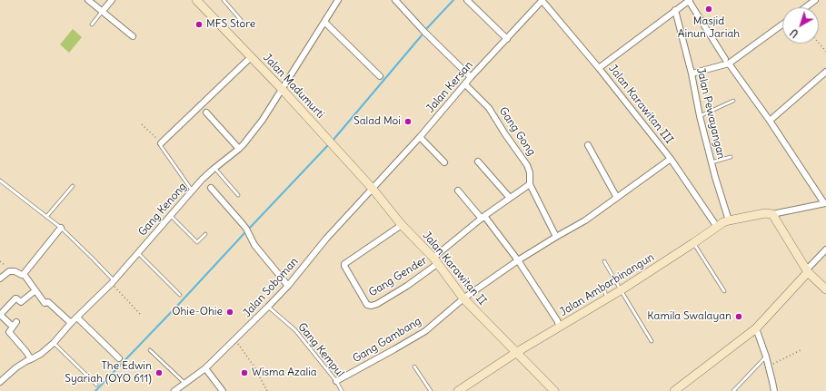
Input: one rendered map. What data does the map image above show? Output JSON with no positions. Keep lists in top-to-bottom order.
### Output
{
  "streets": {
    "street": [
      "Jalan Madumurti",
      "Jalan Kersan",
      "Jalan Karawitan III",
      "Jalan Pewayangan",
      "Gang Gong",
      "Gang Kenong",
      "Jalan Karawitan II",
      "Gang Gender",
      "Jalan Ambarbinangun",
      "Jalan Soboman",
      "Gang Gambang"
    ],
    "lane": ["Gang Kempul"]
  },
  "crossings": [
    ["Jalan Madumurti", "Jalan Kersan"],
    ["Jalan Madumurti", "Gang Kenong"],
    ["Jalan Madumurti", "Jalan Karawitan II"],
    ["Jalan Madumurti", "Jalan Soboman"],
    ["Jalan Kersan", "Jalan Karawitan III"],
    ["Jalan Kersan", "Gang Gong"],
    ["Jalan Kersan", "Jalan Karawitan II"],
    ["Jalan Kersan", "Jalan Soboman"],
    ["Jalan Karawitan III", "Jalan Ambarbinangun"],
    ["Jalan Karawitan III", "Gang Gambang"],
    ["Jalan Pewayangan", "Jalan Ambarbinangun"],
    ["Gang Gong", "Gang Gender"],
    ["Gang Gong", "Gang Gambang"],
    ["Jalan Karawitan II", "Gang Gender"],
    ["Jalan Karawitan II", "Jalan Ambarbinangun"],
    ["Jalan Karawitan II", "Jalan Soboman"],
    ["Jalan Karawitan II", "Gang Gambang"],
    ["Jalan Soboman", "Gang Kempul"],
    ["Gang Gambang", "Gang Kempul"]
  ],
  "places": [
    "Masjid Ainun Jariah",
    "MFS Store",
    "Salad Moi",
    "Ohie-Ohie",
    "Kamila Swalayan",
    "The Edwin Syariah (OYO 611)",
    "Wisma Azalia"
  ],
  "north": "bottom left"
}
